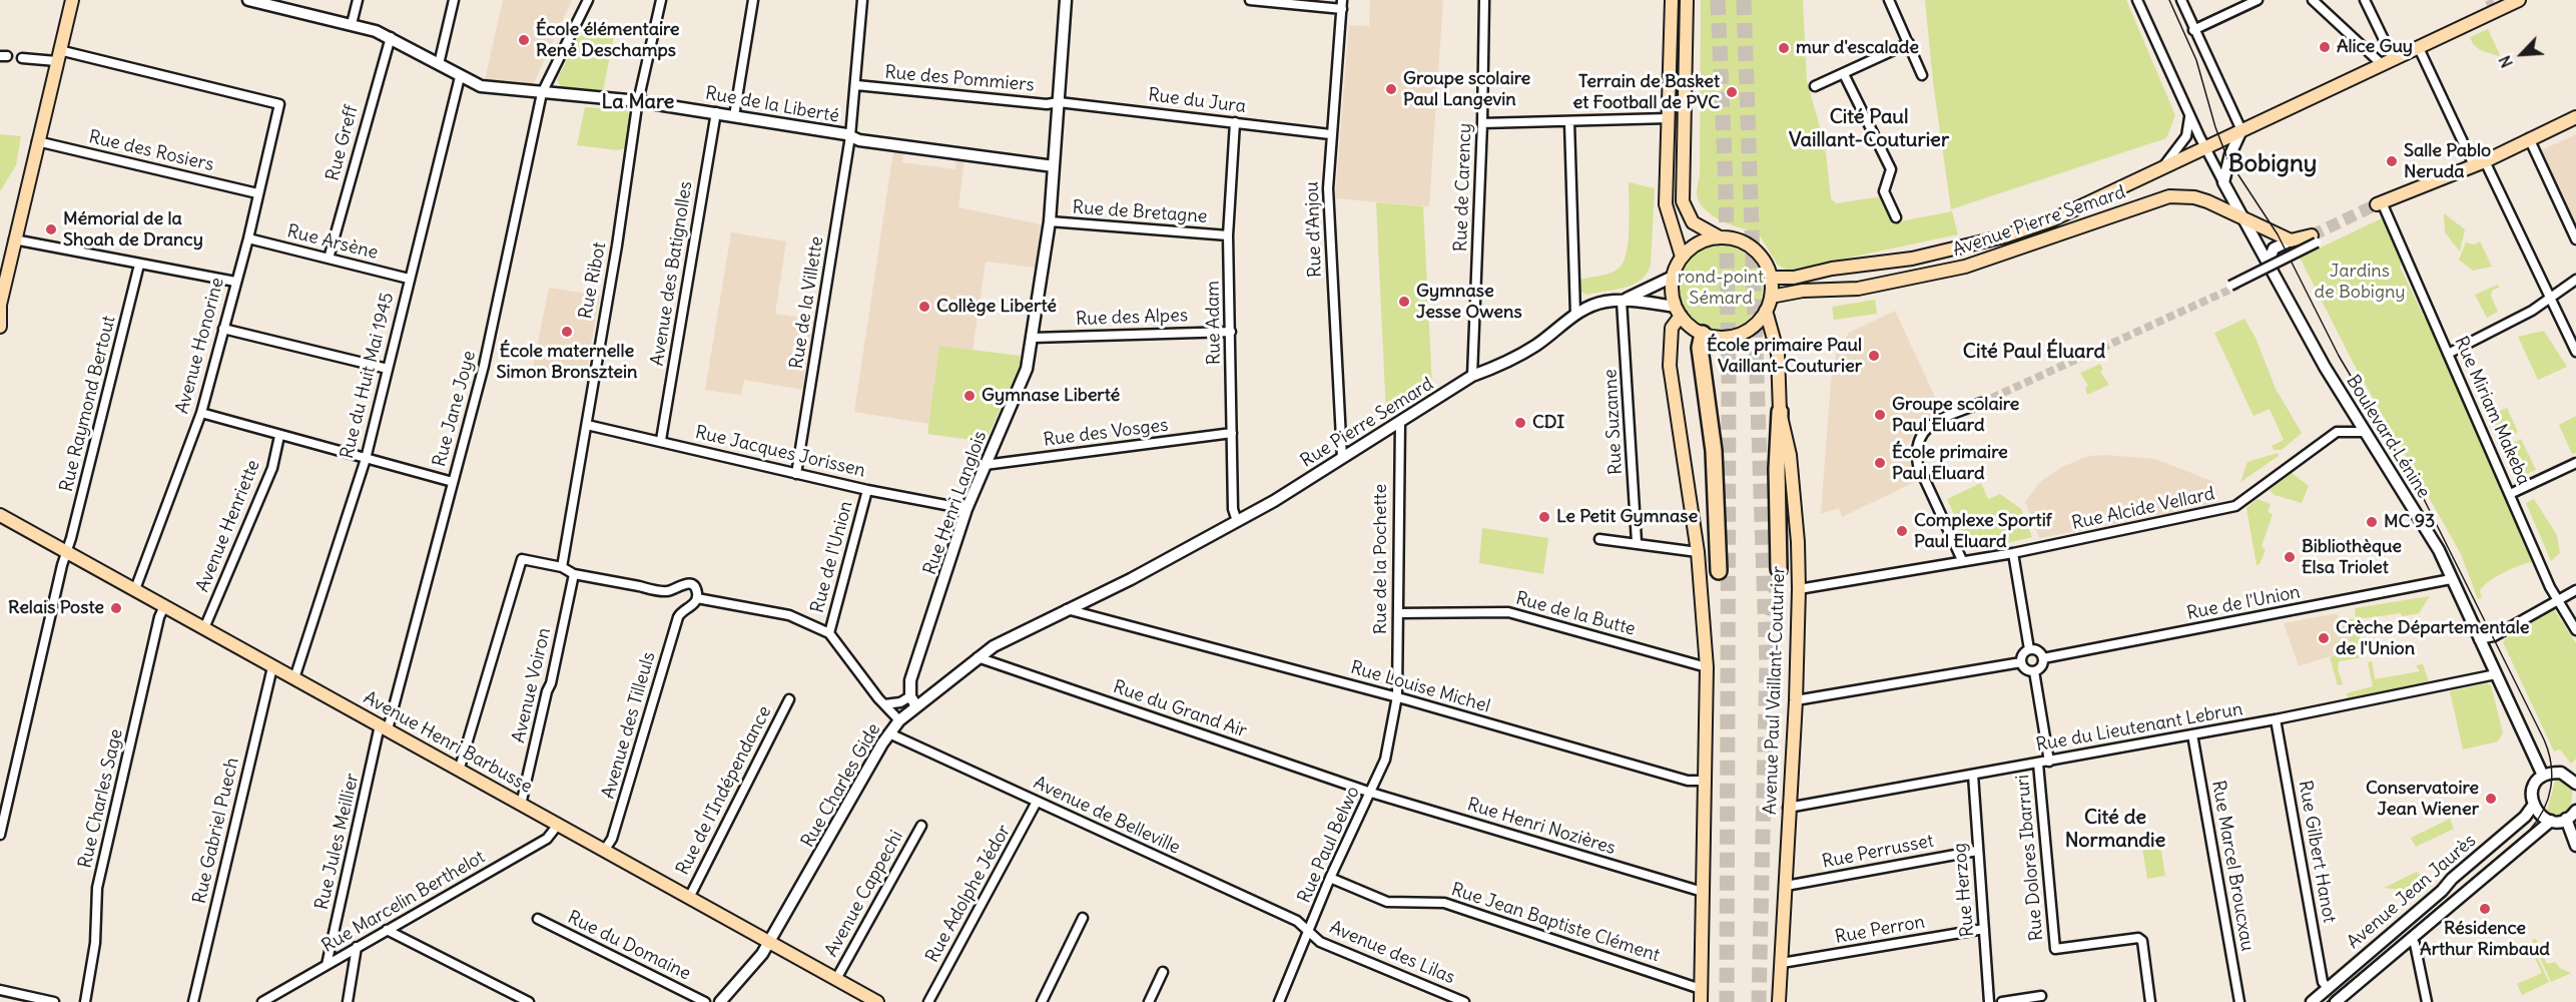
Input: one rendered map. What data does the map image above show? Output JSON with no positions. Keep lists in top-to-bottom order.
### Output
{
  "streets": {
    "main road": ["Avenue Pierre Semard", "Avenue Paul Vaillant-Couturier", "Avenue Henri Barbusse"],
    "street": [
      "Rue des Pommiers",
      "Rue du Jura",
      "Rue de la Liberté",
      "Rue Greff",
      "Rue des Rosiers",
      "Rue de Carency",
      "Rue de Bretagne",
      "Rue d'Anjou",
      "Rue Arsène",
      "Avenue des Batignolles",
      "Rue Ribot",
      "Rue de la Villette",
      "Rue des Alpes",
      "Rue Adam",
      "Avenue Honorine",
      "Rue du Huit Mai 1945",
      "Rue Raymond Bertout",
      "Rue Jane Joye",
      "Rue Miriam Makeba",
      "Rue Suzanne",
      "Rue Pierre Semard",
      "Rue des Vosges",
      "Boulevard Lénine",
      "Rue Jacques Jorissen",
      "Rue Henri Langlois",
      "Rue Alcide Vellard",
      "Avenue Henriette",
      "Rue de l'Union",
      "Rue de la Pochette",
      "Rue de la Butte",
      "Avenue Voiron",
      "Rue Louise Michel",
      "Rue du Grand Air",
      "Avenue des Tilleuls",
      "Rue du Lieutenant Lebrun",
      "Rue Charles Gide",
      "Rue de l'Indépendance",
      "Rue Charles Sage",
      "Avenue de Belleville",
      "Rue Henri Nozières",
      "Rue Gabriel Puech",
      "Rue Jules Meillier",
      "Rue Paul Belwo",
      "Rue Perrusset",
      "Rue Gilbert Hanot",
      "Rue Dolores Ibarruri",
      "Rue Marcel Broucxau",
      "Rue Herzog",
      "Avenue Jean Jaurès",
      "Avenue Cappechi",
      "Rue Adolphe Jédor",
      "Rue Marcelin Berthelot",
      "Rue Jean Baptiste Clément",
      "Rue Perron",
      "Rue du Domaine",
      "Avenue des Lilas"
    ]
  },
  "crossings": [
    ["Rue des Pommiers", "Rue du Jura"],
    ["Rue des Pommiers", "Rue de la Villette"],
    ["Rue des Pommiers", "Rue Henri Langlois"],
    ["Rue du Jura", "Rue d'Anjou"],
    ["Rue du Jura", "Rue Adam"],
    ["Rue du Jura", "Rue Henri Langlois"],
    ["Rue de la Liberté", "Rue Greff"],
    ["Rue de la Liberté", "Avenue des Batignolles"],
    ["Rue de la Liberté", "Rue Ribot"],
    ["Rue de la Liberté", "Rue de la Villette"],
    ["Rue de la Liberté", "Rue du Huit Mai 1945"],
    ["Rue de la Liberté", "Rue Jane Joye"],
    ["Rue de la Liberté", "Rue Henri Langlois"],
    ["Rue Greff", "Rue Arsène"],
    ["Rue des Rosiers", "Avenue Honorine"],
    ["Rue de Carency", "Rue Pierre Semard"],
    ["Rue de Bretagne", "Rue Adam"],
    ["Rue de Bretagne", "Rue Henri Langlois"],
    ["Avenue Pierre Semard", "Rue Pierre Semard"],
    ["Avenue Pierre Semard", "Boulevard Lénine"],
    ["Avenue Pierre Semard", "Avenue Paul Vaillant-Couturier"],
    ["Rue d'Anjou", "Rue Pierre Semard"],
    ["Rue Arsène", "Avenue Honorine"],
    ["Rue Arsène", "Rue du Huit Mai 1945"],
    ["Avenue des Batignolles", "Rue Jacques Jorissen"],
    ["Rue Ribot", "Rue Jacques Jorissen"],
    ["Rue de la Villette", "Rue Jacques Jorissen"],
    ["Rue des Alpes", "Rue Adam"],
    ["Rue des Alpes", "Rue Henri Langlois"],
    ["Rue Adam", "Rue Pierre Semard"],
    ["Rue Adam", "Rue des Vosges"],
    ["Avenue Honorine", "Avenue Henri Barbusse"],
    ["Rue du Huit Mai 1945", "Avenue Henri Barbusse"],
    ["Rue Raymond Bertout", "Avenue Henri Barbusse"],
    ["Rue Jane Joye", "Avenue Henri Barbusse"],
    ["Rue Jane Joye", "Rue Jules Meillier"],
    ["Rue Suzanne", "Rue Pierre Semard"],
    ["Rue Pierre Semard", "Rue de la Pochette"],
    ["Rue Pierre Semard", "Avenue Paul Vaillant-Couturier"],
    ["Rue Pierre Semard", "Rue Charles Gide"],
    ["Rue des Vosges", "Rue Henri Langlois"],
    ["Boulevard Lénine", "Rue Alcide Vellard"],
    ["Boulevard Lénine", "Rue de l'Union"],
    ["Boulevard Lénine", "Rue du Lieutenant Lebrun"],
    ["Rue Jacques Jorissen", "Rue Henri Langlois"],
    ["Rue Jacques Jorissen", "Rue de l'Union"],
    ["Rue Henri Langlois", "Rue Charles Gide"],
    ["Rue Alcide Vellard", "Avenue Paul Vaillant-Couturier"],
    ["Avenue Henriette", "Avenue Henri Barbusse"],
    ["Rue de la Pochette", "Rue de la Butte"],
    ["Rue de la Pochette", "Rue Louise Michel"],
    ["Rue de la Pochette", "Rue Paul Belwo"],
    ["Avenue Voiron", "Avenue Henri Barbusse"],
    ["Rue Louise Michel", "Rue Charles Gide"],
    ["Rue Louise Michel", "Rue Paul Belwo"],
    ["Avenue Paul Vaillant-Couturier", "Rue du Lieutenant Lebrun"],
    ["Avenue Paul Vaillant-Couturier", "Rue Perrusset"],
    ["Avenue Paul Vaillant-Couturier", "Rue Perron"],
    ["Rue du Grand Air", "Rue Charles Gide"],
    ["Rue du Grand Air", "Rue Henri Nozières"],
    ["Rue du Grand Air", "Rue Paul Belwo"],
    ["Avenue des Tilleuls", "Avenue Henri Barbusse"],
    ["Rue du Lieutenant Lebrun", "Rue Gilbert Hanot"],
    ["Rue du Lieutenant Lebrun", "Rue Dolores Ibarruri"],
    ["Rue du Lieutenant Lebrun", "Rue Marcel Broucxau"],
    ["Rue du Lieutenant Lebrun", "Rue Herzog"],
    ["Avenue Henri Barbusse", "Rue Charles Gide"],
    ["Avenue Henri Barbusse", "Rue de l'Indépendance"],
    ["Avenue Henri Barbusse", "Rue Charles Sage"],
    ["Avenue Henri Barbusse", "Rue Gabriel Puech"],
    ["Avenue Henri Barbusse", "Rue Jules Meillier"],
    ["Avenue Henri Barbusse", "Avenue Cappechi"],
    ["Avenue Henri Barbusse", "Rue Marcelin Berthelot"],
    ["Rue Charles Gide", "Avenue de Belleville"],
    ["Avenue de Belleville", "Rue Paul Belwo"],
    ["Avenue de Belleville", "Rue Adolphe Jédor"],
    ["Avenue de Belleville", "Avenue des Lilas"],
    ["Rue Henri Nozières", "Rue Paul Belwo"],
    ["Rue Jules Meillier", "Rue Marcelin Berthelot"],
    ["Rue Paul Belwo", "Rue Jean Baptiste Clément"],
    ["Rue Paul Belwo", "Avenue des Lilas"],
    ["Rue Perrusset", "Rue Herzog"],
    ["Rue Gilbert Hanot", "Avenue Jean Jaurès"],
    ["Rue Herzog", "Rue Perron"]
  ],
  "districts": [
    "La Mare",
    "Cité Paul Vaillant-Couturier",
    "Bobigny",
    "Cité Paul Éluard",
    "Cité de Normandie"
  ],
  "parks": ["Jardins de Bobigny", "rond-point Sémard"],
  "places": [
    "École élémentaire René Deschamps",
    "Alice Guy",
    "mur d'escalade",
    "Groupe scolaire Paul Langevin",
    "Terrain de Basket et Football de PVC",
    "Salle Pablo Neruda",
    "Mémorial de la Shoah de Drancy",
    "Gymnase Jesse Owens",
    "Collège Liberté",
    "École maternelle Simon Bronsztein",
    "École primaire Paul Vaillant-Couturier",
    "Gymnase Liberté",
    "Groupe scolaire Paul Eluard",
    "CDI",
    "École primaire Paul Eluard",
    "Le Petit Gymnase",
    "MC 93",
    "Complexe Sportif Paul Eluard",
    "Bibliothèque Elsa Triolet",
    "Relais Poste",
    "Crèche Départementale de l'Union",
    "Conservatoire Jean Wiener",
    "Résidence Arthur Rimbaud"
  ],
  "north": "bottom left"
}
